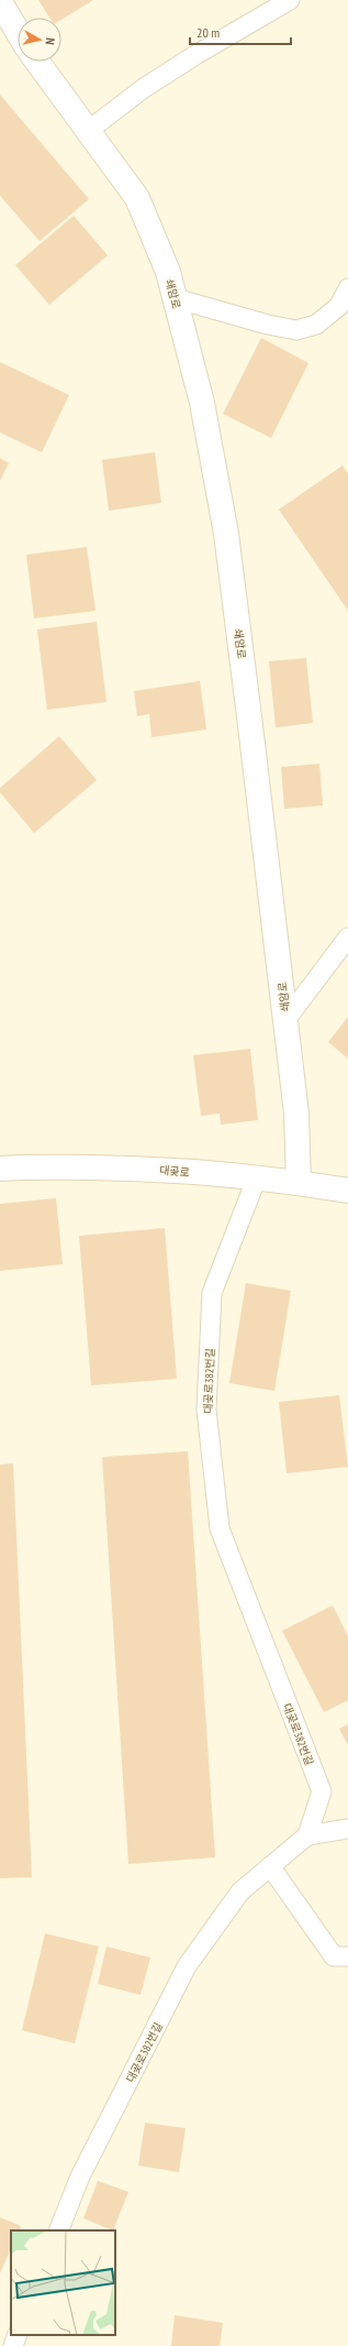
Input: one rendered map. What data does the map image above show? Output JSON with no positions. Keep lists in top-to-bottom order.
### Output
{
  "streets": {
    "street": ["쇄암로", "대곶로"],
    "lane": ["대곶로382번길"]
  },
  "crossings": [
    ["쇄암로", "대곶로"],
    ["대곶로", "대곶로382번길"]
  ],
  "scale_bar": "20 m",
  "north": "right"
}
